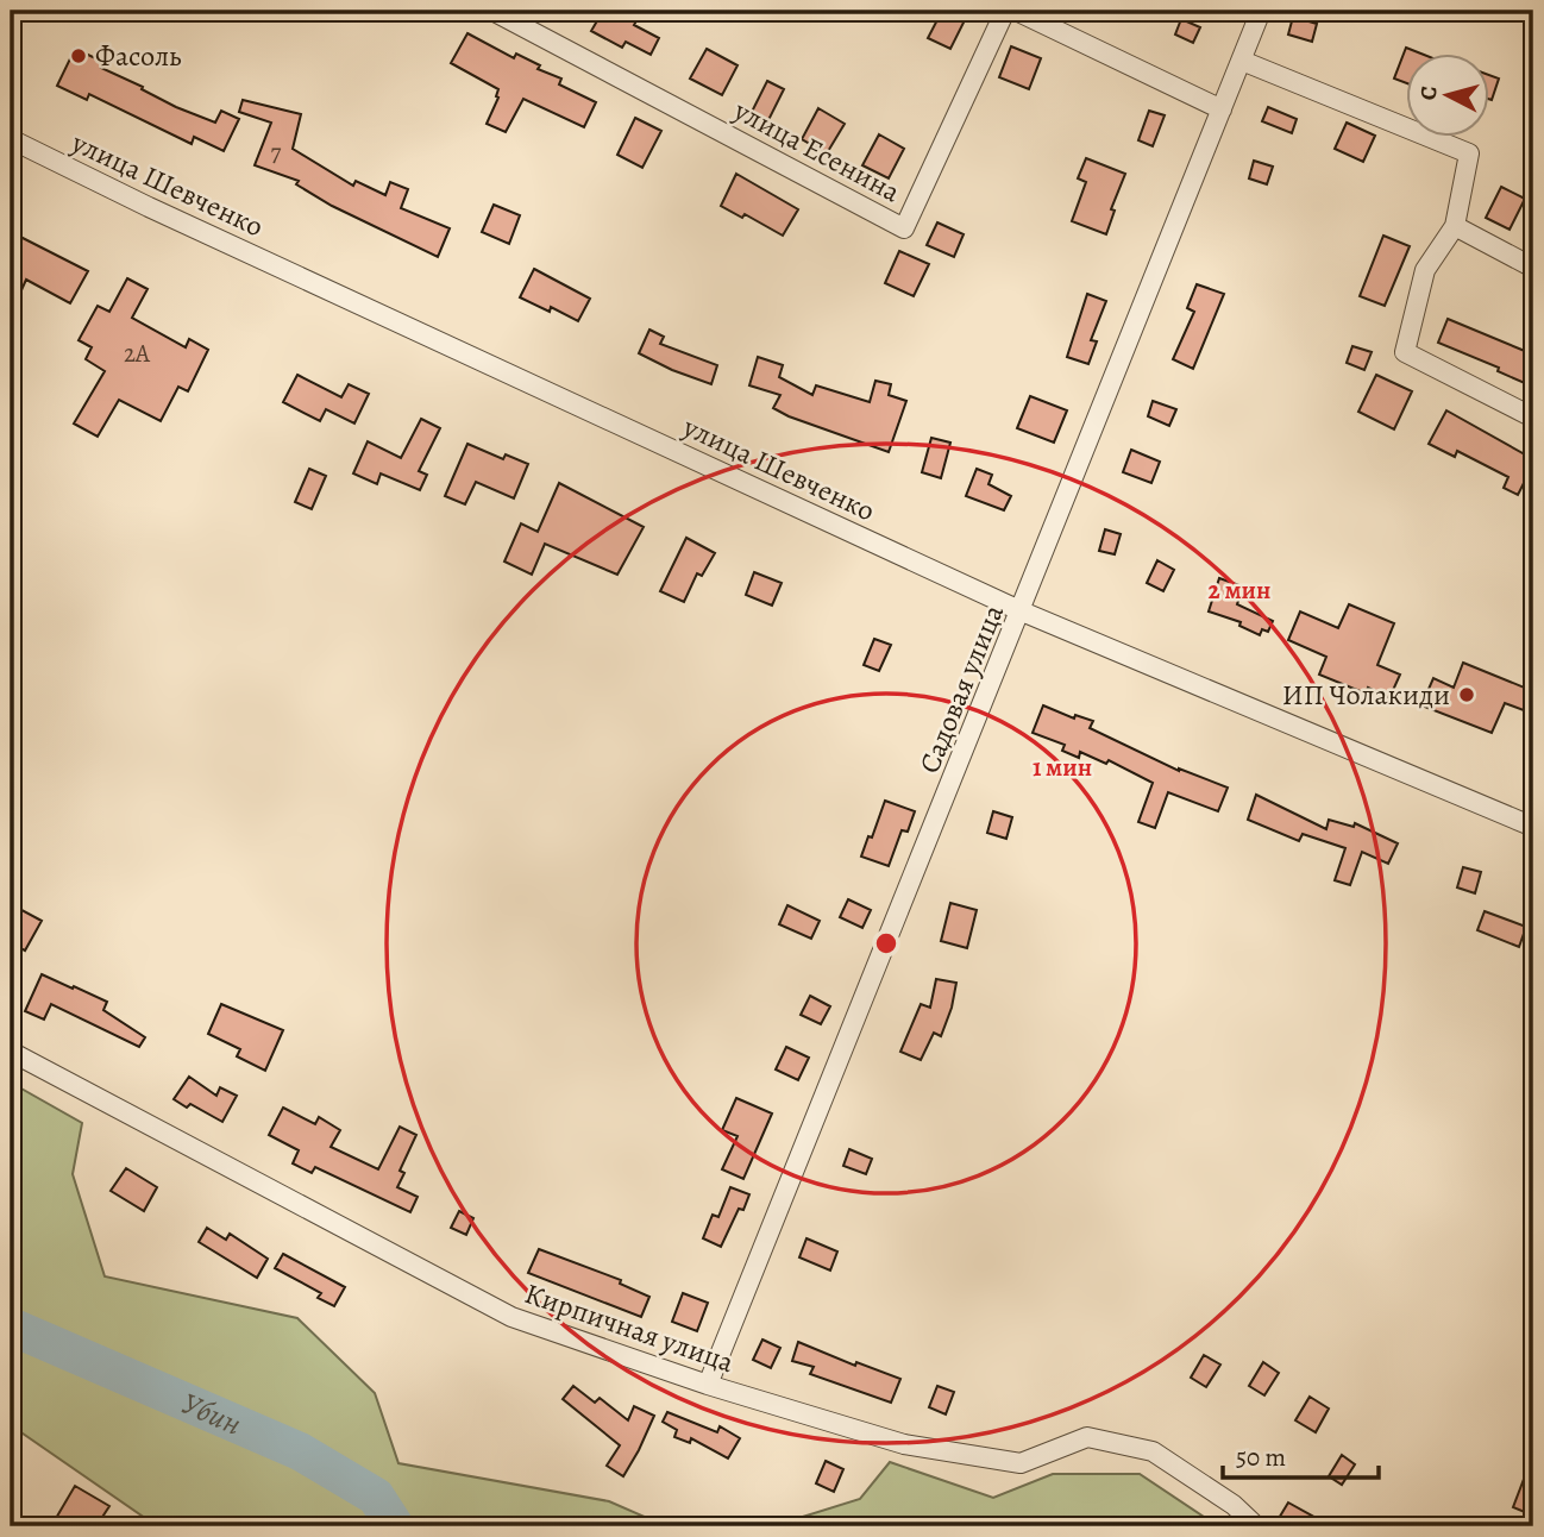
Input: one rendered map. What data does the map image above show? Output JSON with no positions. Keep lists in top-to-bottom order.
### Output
{
  "streets": {
    "street": [
      "улица Есенина",
      "улица Шевченко",
      "Садовая улица",
      "Кирпичная улица"
    ]
  },
  "crossings": [
    ["улица Шевченко", "Садовая улица"],
    ["Садовая улица", "Кирпичная улица"]
  ],
  "water": ["Убин"],
  "places": ["Фасоль", "ИП Чолакиди"],
  "house_numbers": ["7", "2А"],
  "scale_bar": "50 m",
  "north": "left",
  "rings": ["2 мин", "1 мин"]
}
